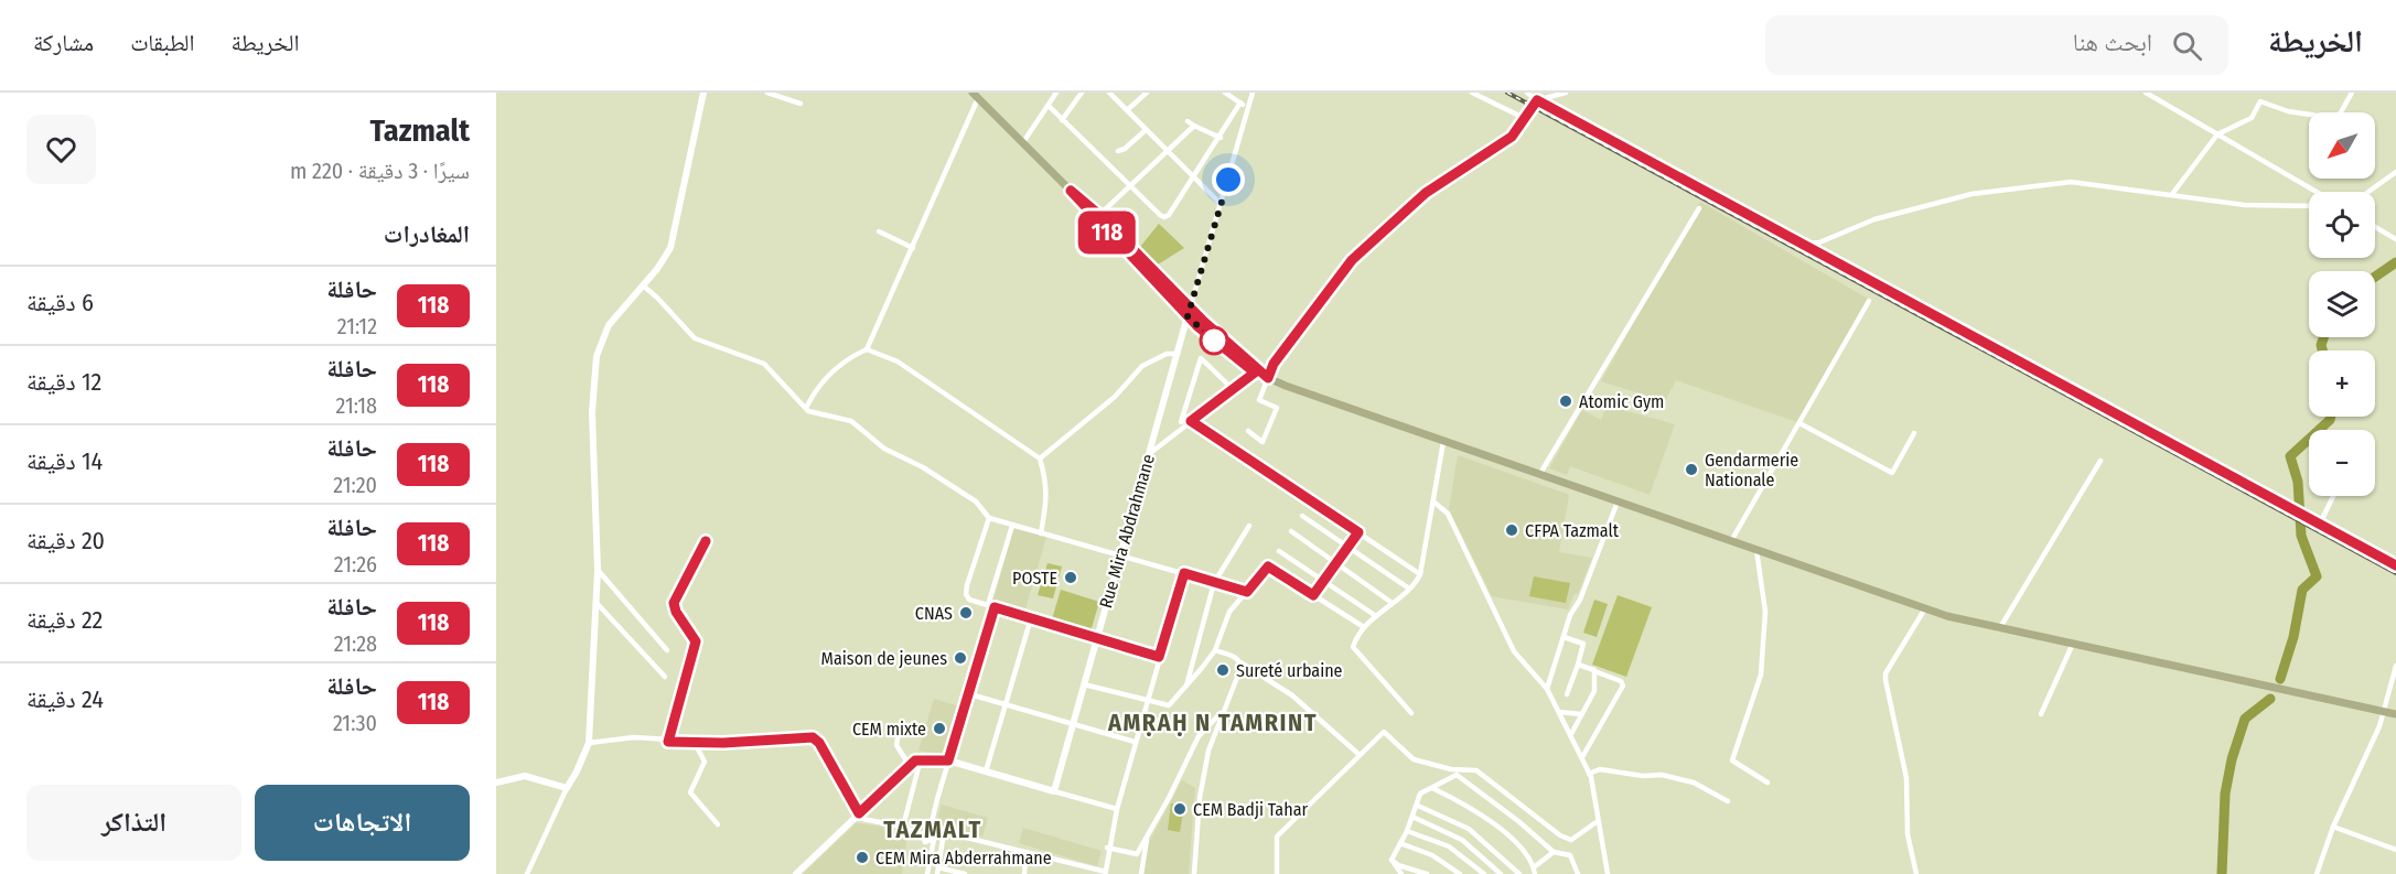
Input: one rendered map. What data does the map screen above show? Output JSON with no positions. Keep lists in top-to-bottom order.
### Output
{
  "streets": {
    "main road": ["Rue Mira Abdrahmane"]
  },
  "districts": ["AMṚAḤ N TAMRINT", "TAZMALT"],
  "places": [
    "Atomic Gym",
    "Gendarmerie Nationale",
    "CFPA Tazmalt",
    "POSTE",
    "CNAS",
    "Maison de jeunes",
    "Sureté urbaine",
    "CEM mixte",
    "CEM Badji Tahar",
    "CEM Mira Abderrahmane"
  ],
  "lines": ["bus line 118"],
  "north": "bottom left",
  "page": {
    "header": "الخريطة",
    "search": "ابحث هنا",
    "nav": ["الخريطة", "الطبقات", "مشاركة"],
    "on_map": "118",
    "heading": [
      ["Tazmalt", "سيرًا · 3 دقيقة · 220 m"],
      "المغادرات"
    ],
    "map_buttons": ["+", "−"],
    "list": [
      {
        "mark": "118",
        "name": "حافلة",
        "note": "21:12",
        "value": "6 دقيقة"
      },
      {
        "mark": "118",
        "name": "حافلة",
        "note": "21:18",
        "value": "12 دقيقة"
      },
      {
        "mark": "118",
        "name": "حافلة",
        "note": "21:20",
        "value": "14 دقيقة"
      },
      {
        "mark": "118",
        "name": "حافلة",
        "note": "21:26",
        "value": "20 دقيقة"
      },
      {
        "mark": "118",
        "name": "حافلة",
        "note": "21:28",
        "value": "22 دقيقة"
      },
      {
        "mark": "118",
        "name": "حافلة",
        "note": "21:30",
        "value": "24 دقيقة"
      }
    ],
    "buttons": ["الاتجاهات", "التذاكر"]
  }
}
